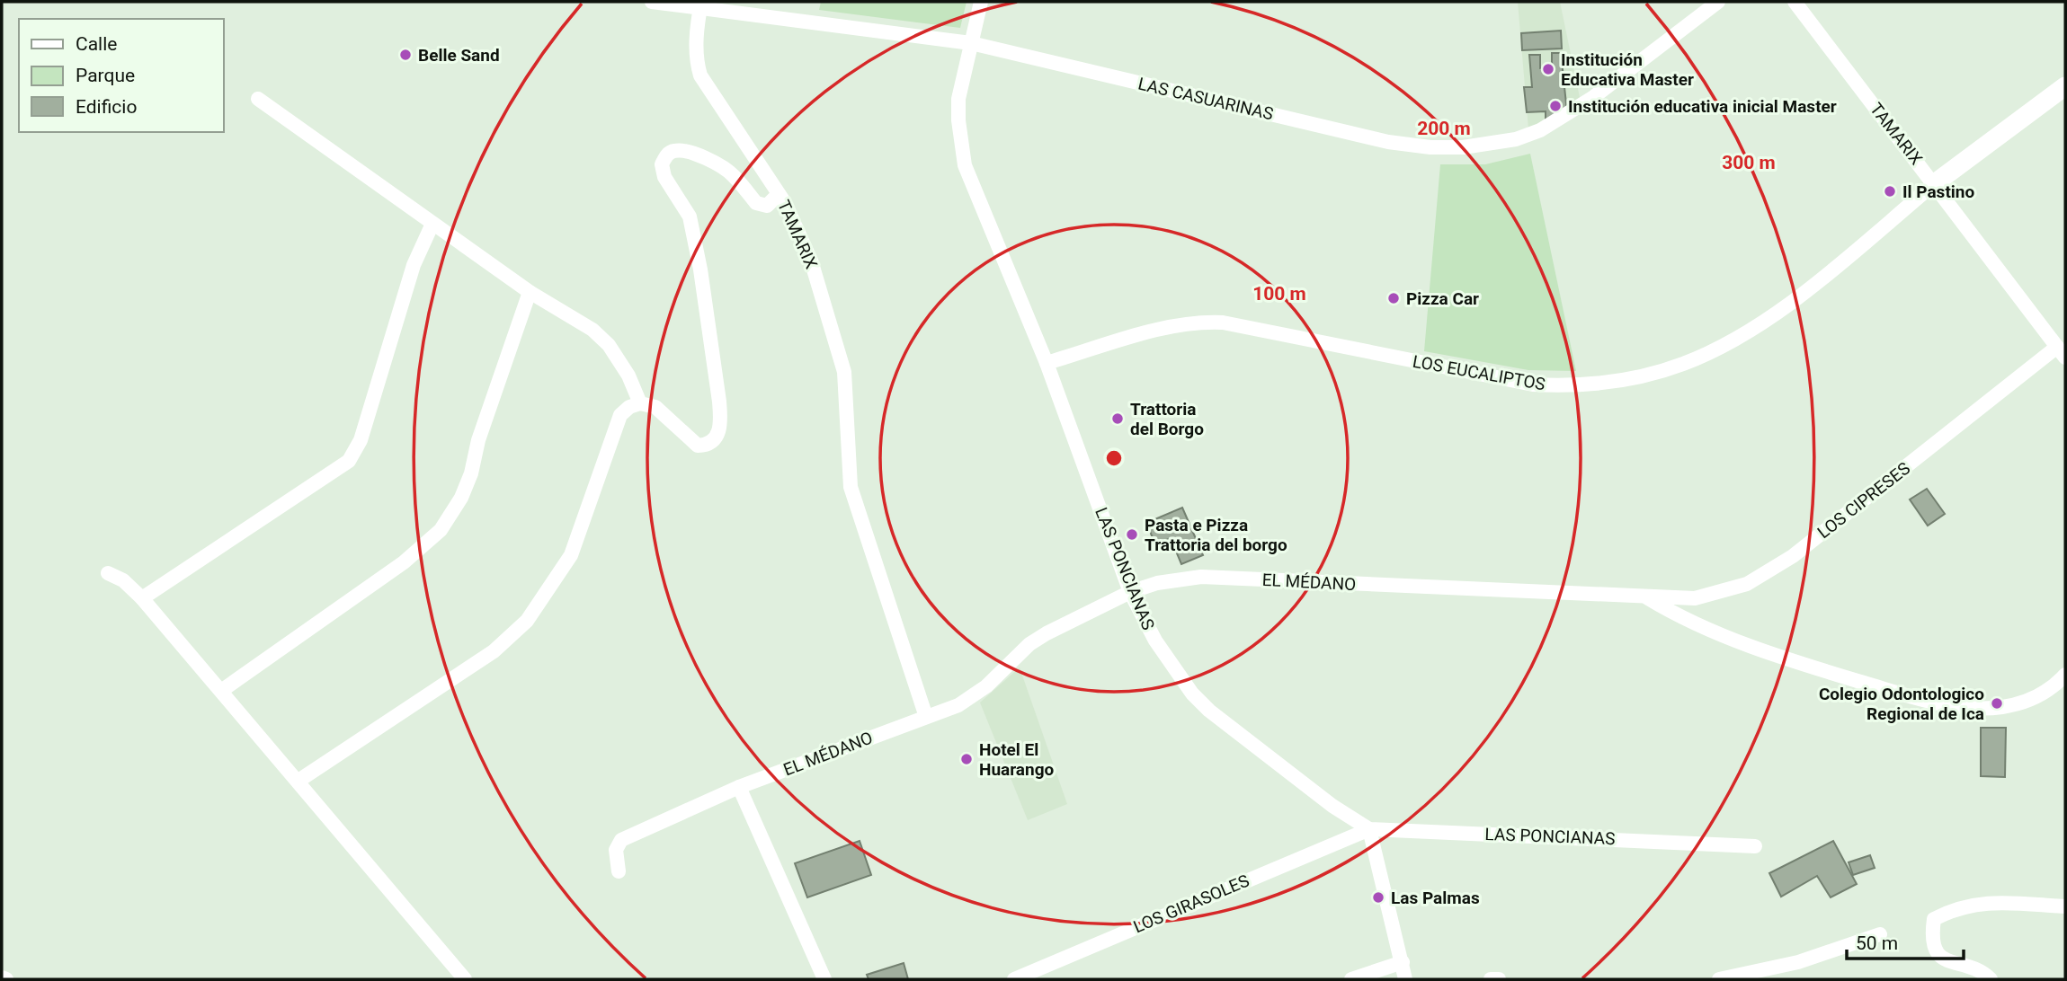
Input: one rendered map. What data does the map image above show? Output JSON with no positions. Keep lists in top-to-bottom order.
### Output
{
  "streets": {
    "street": [
      "LAS CASUARINAS",
      "TAMARIX",
      "LOS EUCALIPTOS",
      "LOS CIPRESES",
      "LAS PONCIANAS",
      "EL MÉDANO",
      "LOS GIRASOLES"
    ]
  },
  "crossings": [
    ["LAS CASUARINAS", "TAMARIX"],
    ["LAS CASUARINAS", "LAS PONCIANAS"],
    ["TAMARIX", "LOS EUCALIPTOS"],
    ["TAMARIX", "LOS CIPRESES"],
    ["TAMARIX", "EL MÉDANO"],
    ["LOS EUCALIPTOS", "LAS PONCIANAS"],
    ["LOS CIPRESES", "EL MÉDANO"],
    ["LAS PONCIANAS", "EL MÉDANO"],
    ["LAS PONCIANAS", "LOS GIRASOLES"]
  ],
  "places": [
    "Belle Sand",
    "Institución Educativa Master",
    "Institución educativa inicial Master",
    "Il Pastino",
    "Pizza Car",
    "Trattoria del Borgo",
    "Pasta e Pizza Trattoria del borgo",
    "Colegio Odontologico Regional de Ica",
    "Hotel El Huarango",
    "Las Palmas"
  ],
  "legend": ["Calle", "Parque", "Edificio"],
  "scale_bar": "50 m",
  "rings": ["200 m", "300 m", "100 m"]
}
